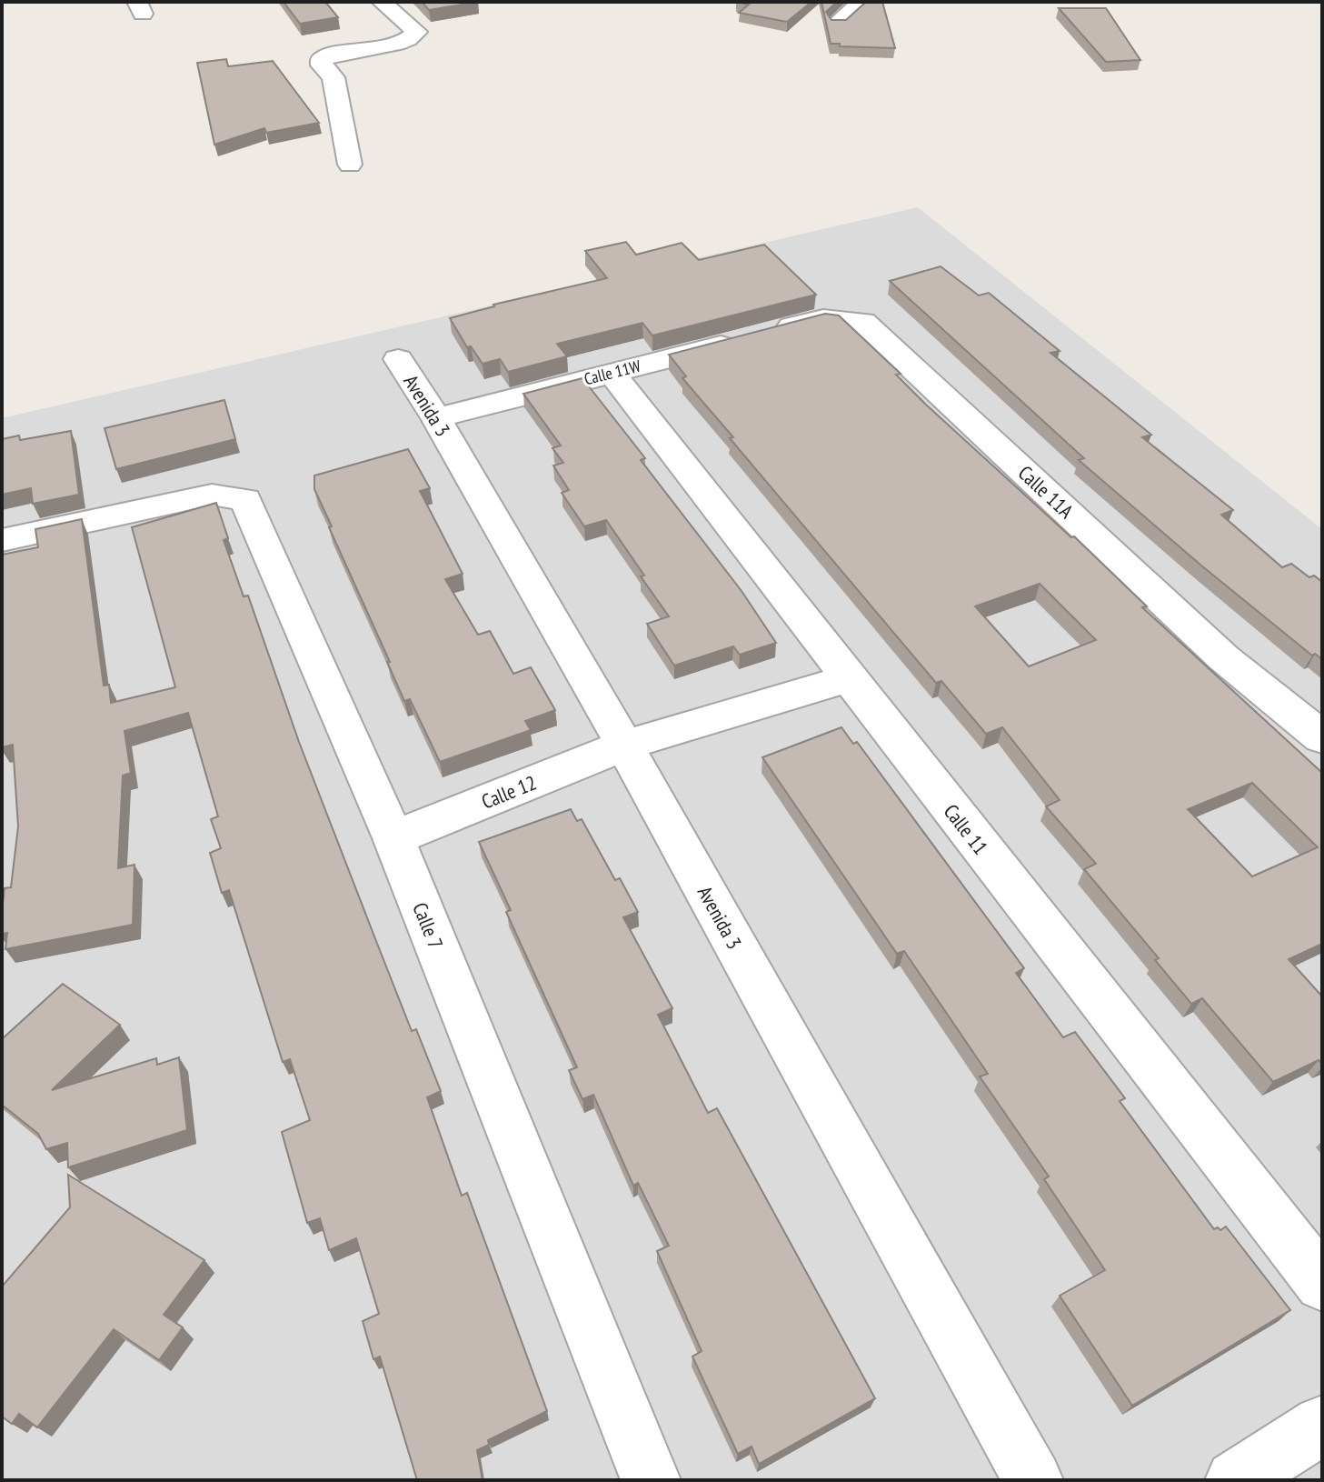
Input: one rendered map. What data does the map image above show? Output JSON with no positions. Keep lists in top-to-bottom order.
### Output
{
  "streets": {
    "street": [
      "Calle 11W",
      "Avenida 3",
      "Calle 11A",
      "Calle 12",
      "Calle 11",
      "Calle 7"
    ]
  },
  "crossings": [
    ["Calle 11W", "Avenida 3"],
    ["Calle 11W", "Calle 11A"],
    ["Calle 11W", "Calle 11"],
    ["Avenida 3", "Calle 12"],
    ["Calle 12", "Calle 11"],
    ["Calle 12", "Calle 7"]
  ]
}
